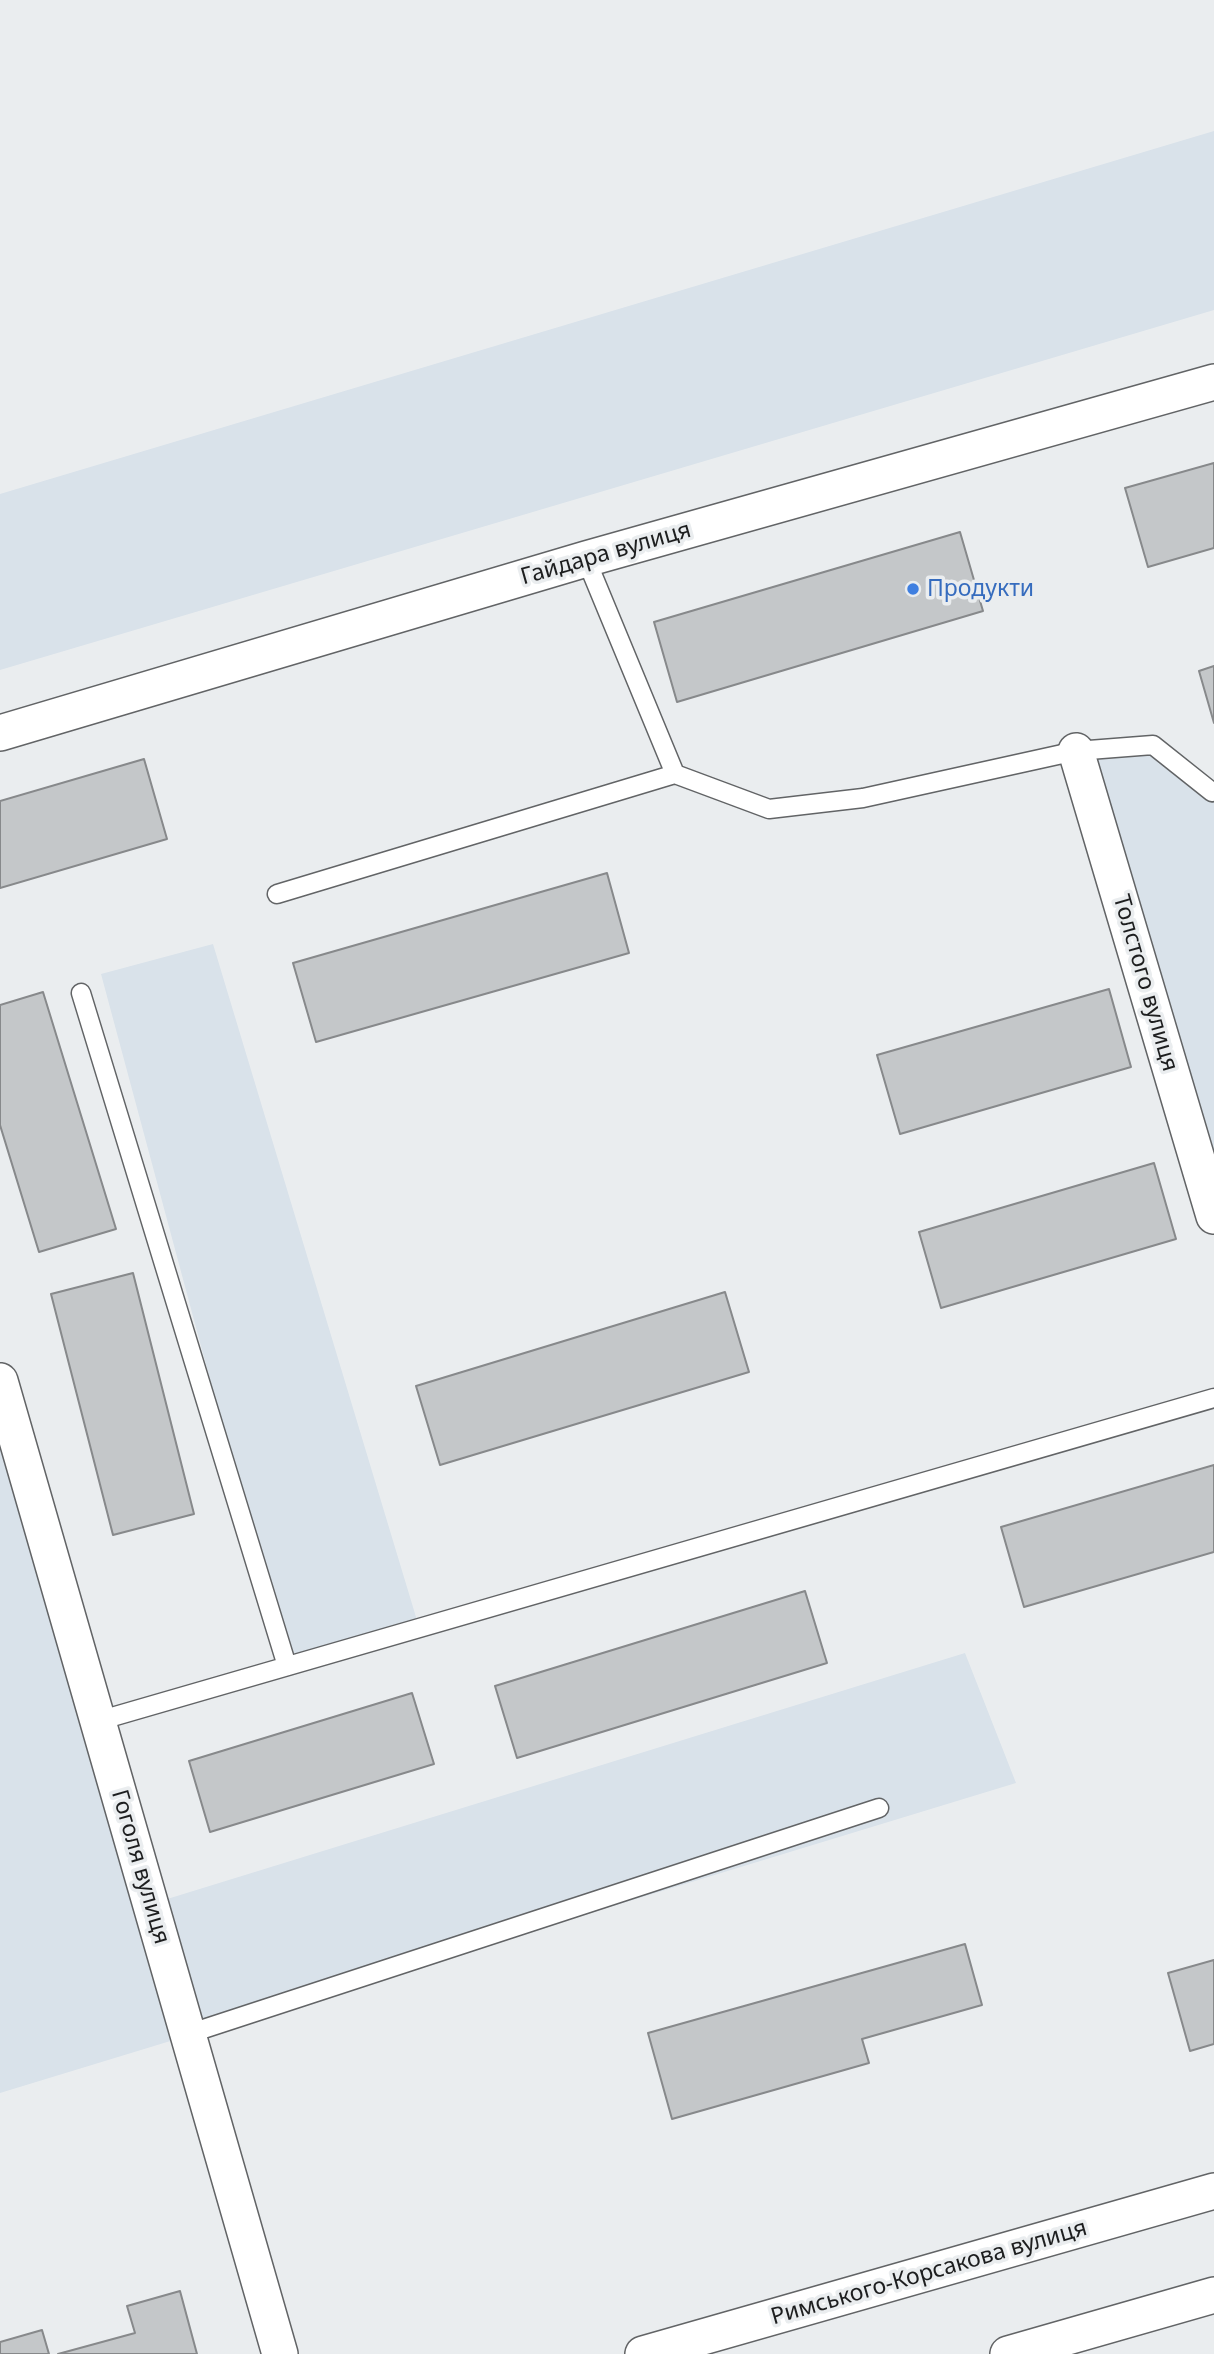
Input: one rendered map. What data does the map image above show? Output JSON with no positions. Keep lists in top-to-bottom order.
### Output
{
  "streets": {
    "street": [
      "Гайдара вулиця",
      "Толстого вулиця",
      "Гоголя вулиця",
      "Римського-Корсакова вулиця"
    ]
  },
  "places": ["Продукти"]
}
